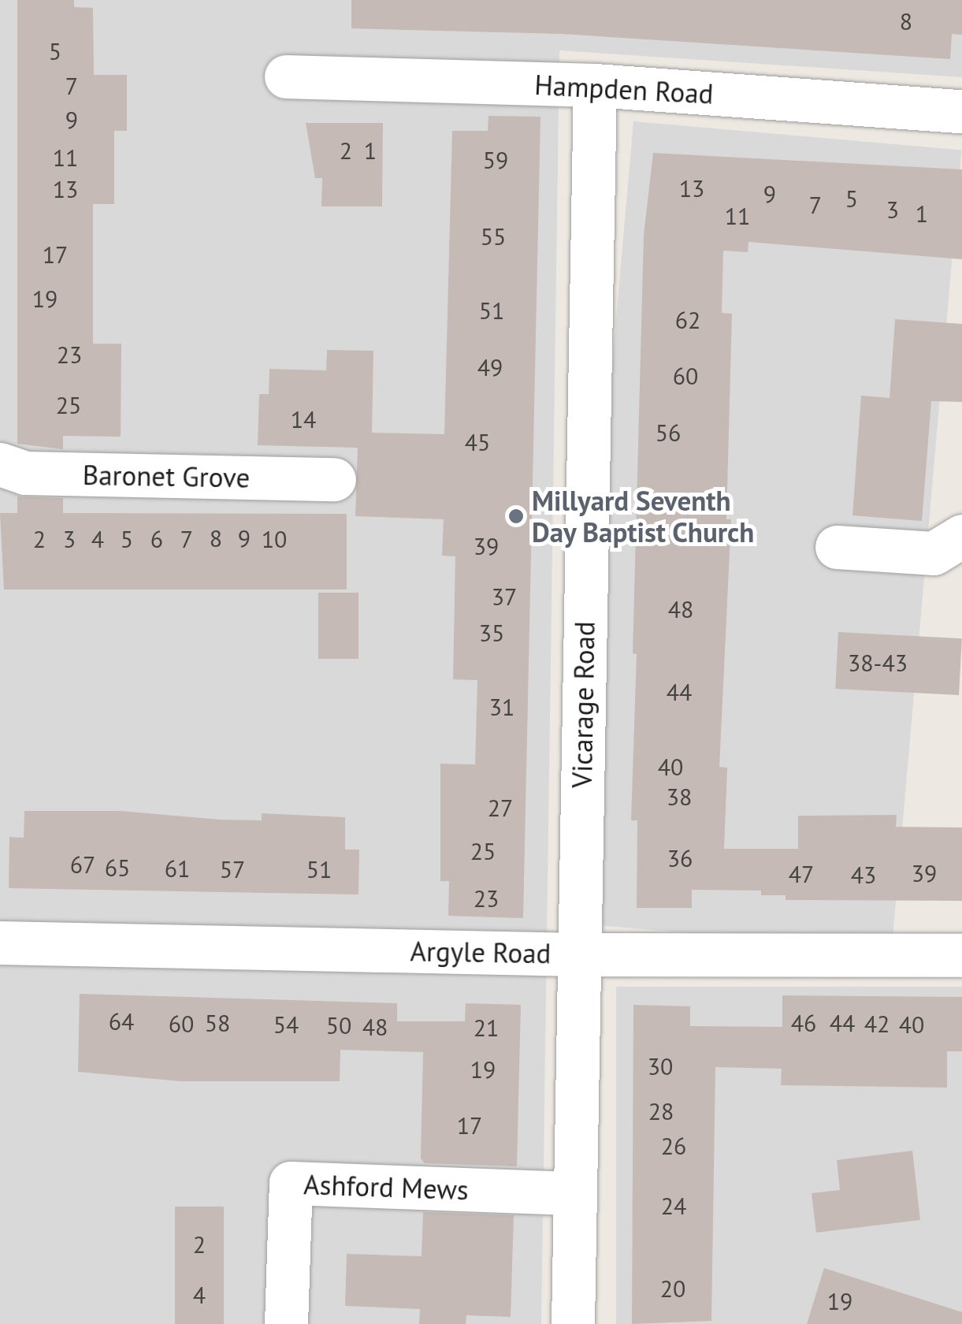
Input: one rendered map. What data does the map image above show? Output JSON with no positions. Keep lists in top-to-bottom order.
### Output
{
  "streets": {
    "street": [
      "Hampden Road",
      "Baronet Grove",
      "Vicarage Road",
      "Argyle Road",
      "Ashford Mews"
    ]
  },
  "crossings": [
    ["Hampden Road", "Vicarage Road"],
    ["Vicarage Road", "Argyle Road"],
    ["Vicarage Road", "Ashford Mews"]
  ],
  "places": ["Millyard Seventh Day Baptist Church"],
  "house_numbers": [
    "8",
    "5",
    "7",
    "9",
    "2",
    "1",
    "11",
    "59",
    "13",
    "13",
    "9",
    "5",
    "7",
    "3",
    "1",
    "11",
    "55",
    "17",
    "19",
    "51",
    "62",
    "23",
    "49",
    "60",
    "25",
    "14",
    "56",
    "45",
    "8",
    "9",
    "2",
    "3",
    "4",
    "5",
    "6",
    "7",
    "10",
    "39",
    "37",
    "48",
    "35",
    "38-43",
    "44",
    "31",
    "40",
    "38",
    "27",
    "25",
    "36",
    "67",
    "65",
    "61",
    "57",
    "51",
    "39",
    "47",
    "43",
    "23",
    "64",
    "58",
    "46",
    "44",
    "60",
    "42",
    "54",
    "40",
    "50",
    "48",
    "21",
    "30",
    "19",
    "28",
    "17",
    "26",
    "24",
    "2",
    "20",
    "4",
    "19"
  ]
}
